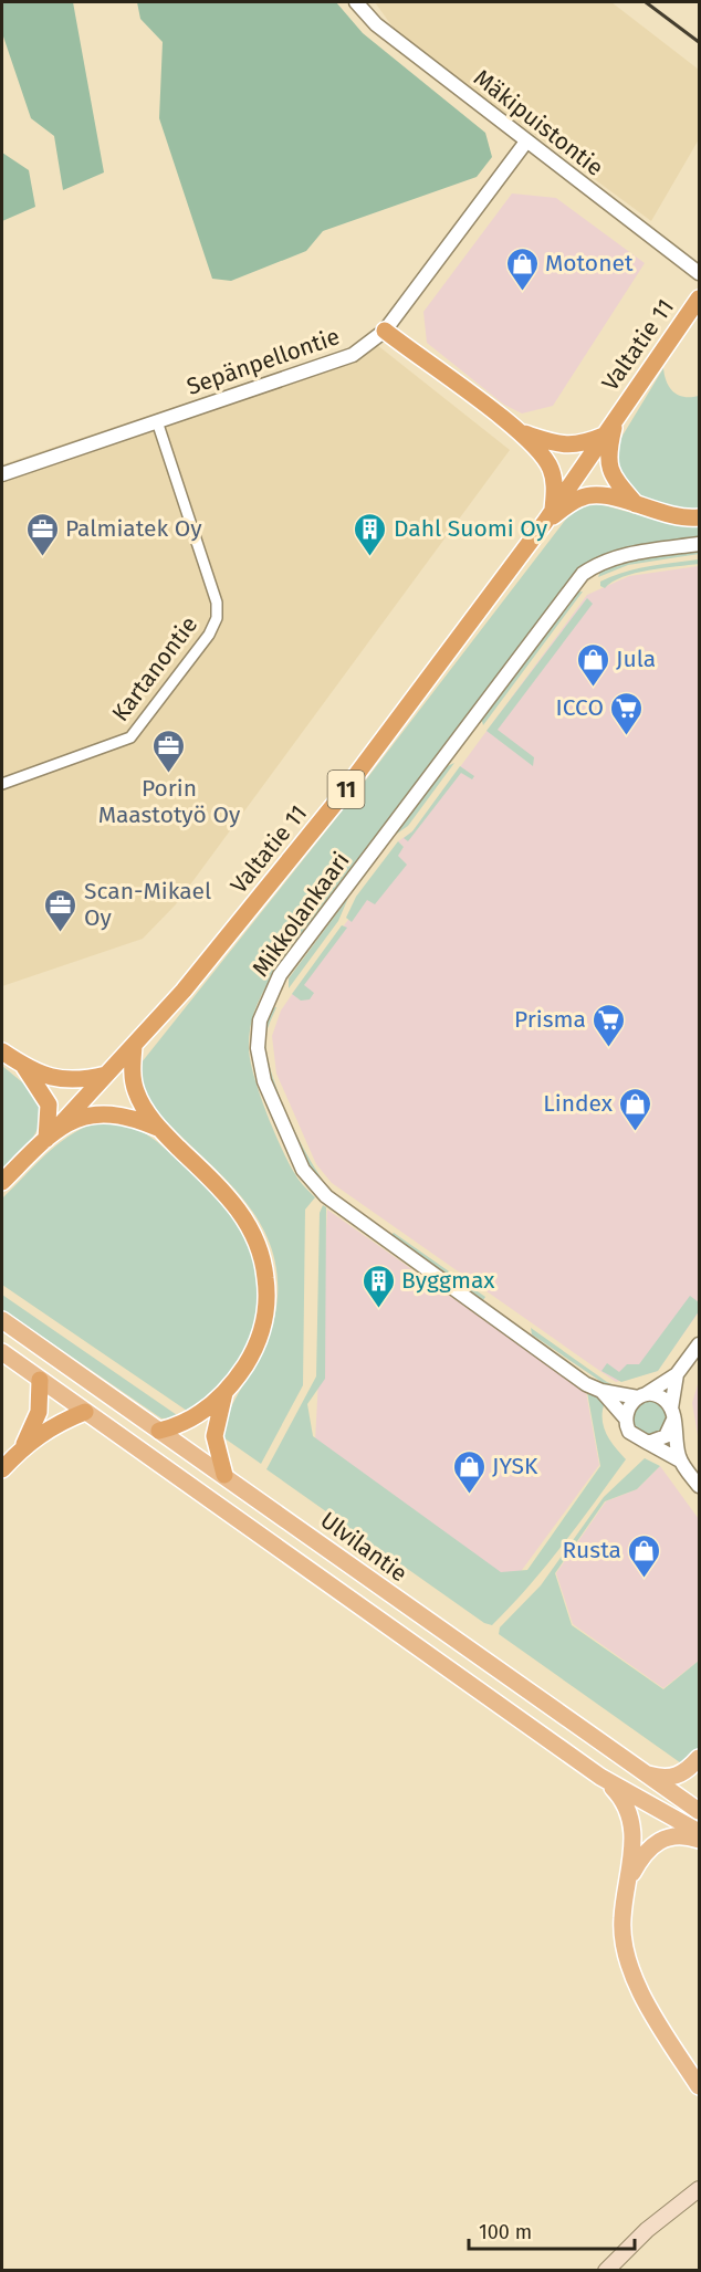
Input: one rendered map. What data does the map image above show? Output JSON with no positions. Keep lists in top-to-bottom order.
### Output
{
  "streets": {
    "highway": ["Valtatie 11", "11"],
    "main road": ["Ulvilantie"],
    "street": [
      "Mäkipuistontie",
      "Sepänpellontie",
      "Kartanontie",
      "Mikkolankaari"
    ]
  },
  "crossings": [
    ["Mäkipuistontie", "Sepänpellontie"],
    ["Valtatie 11", "11"],
    ["Sepänpellontie", "Kartanontie"]
  ],
  "places": {
    "shop": [
      "Motonet",
      "Jula",
      "Lindex",
      "JYSK",
      "Rusta"
    ],
    "office": ["Palmiatek Oy", "Porin Maastotyö Oy", "Scan-Mikael Oy"],
    "building": ["Dahl Suomi Oy", "Byggmax"],
    "supermarket": ["ICCO", "Prisma"]
  },
  "scale_bar": "100 m"
}
